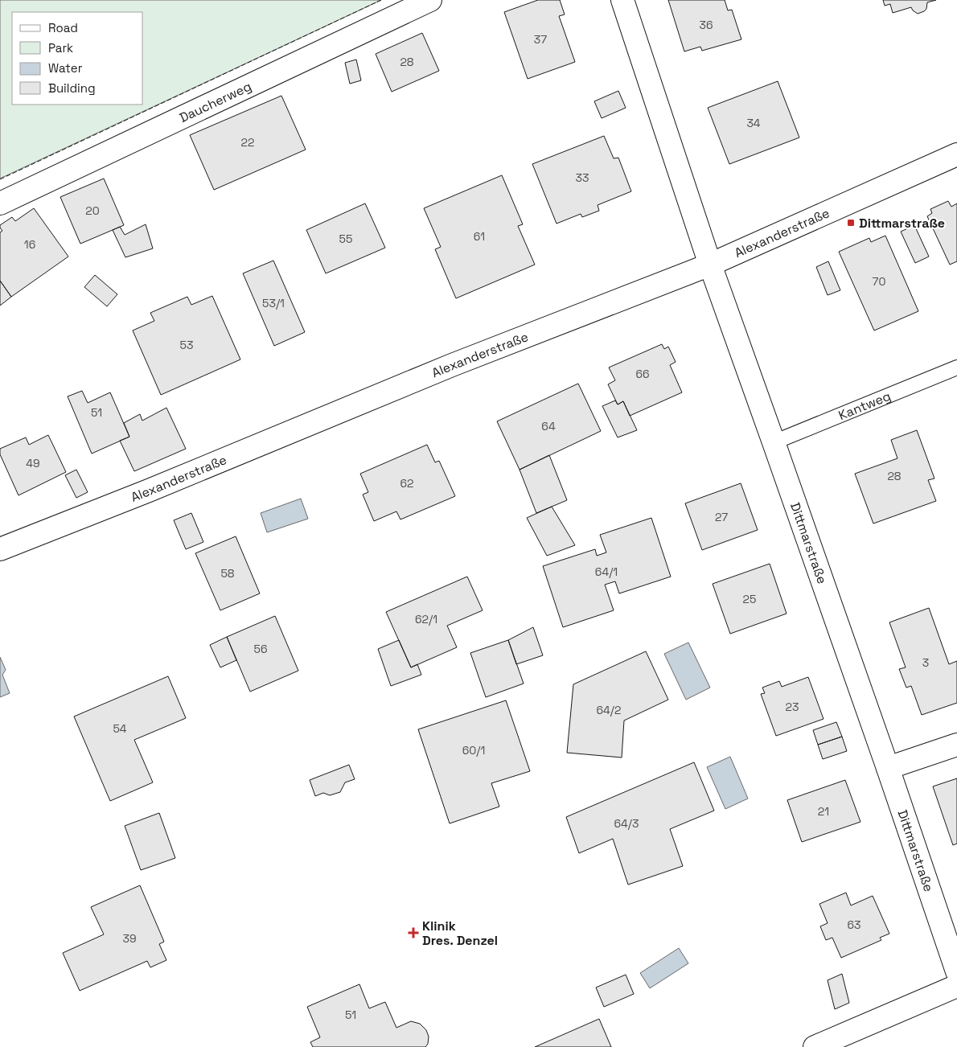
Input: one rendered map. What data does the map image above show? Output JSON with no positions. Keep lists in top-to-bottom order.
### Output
{
  "streets": {
    "street": ["Daucherweg", "Alexanderstraße", "Dittmarstraße"],
    "lane": ["Kantweg"]
  },
  "crossings": [
    ["Alexanderstraße", "Dittmarstraße"],
    ["Kantweg", "Dittmarstraße"]
  ],
  "places": {
    "transit": ["Dittmarstraße"],
    "health": ["Klinik Dres. Denzel"]
  },
  "house_numbers": [
    "36",
    "37",
    "28",
    "34",
    "22",
    "33",
    "20",
    "61",
    "55",
    "16",
    "70",
    "53/1",
    "53",
    "66",
    "51",
    "64",
    "49",
    "28",
    "62",
    "27",
    "64/1",
    "58",
    "25",
    "62/1",
    "56",
    "3",
    "23",
    "64/2",
    "54",
    "60/1",
    "21",
    "64/3",
    "63",
    "39",
    "51"
  ],
  "legend": [
    "Road",
    "Park",
    "Water",
    "Building"
  ]
}
